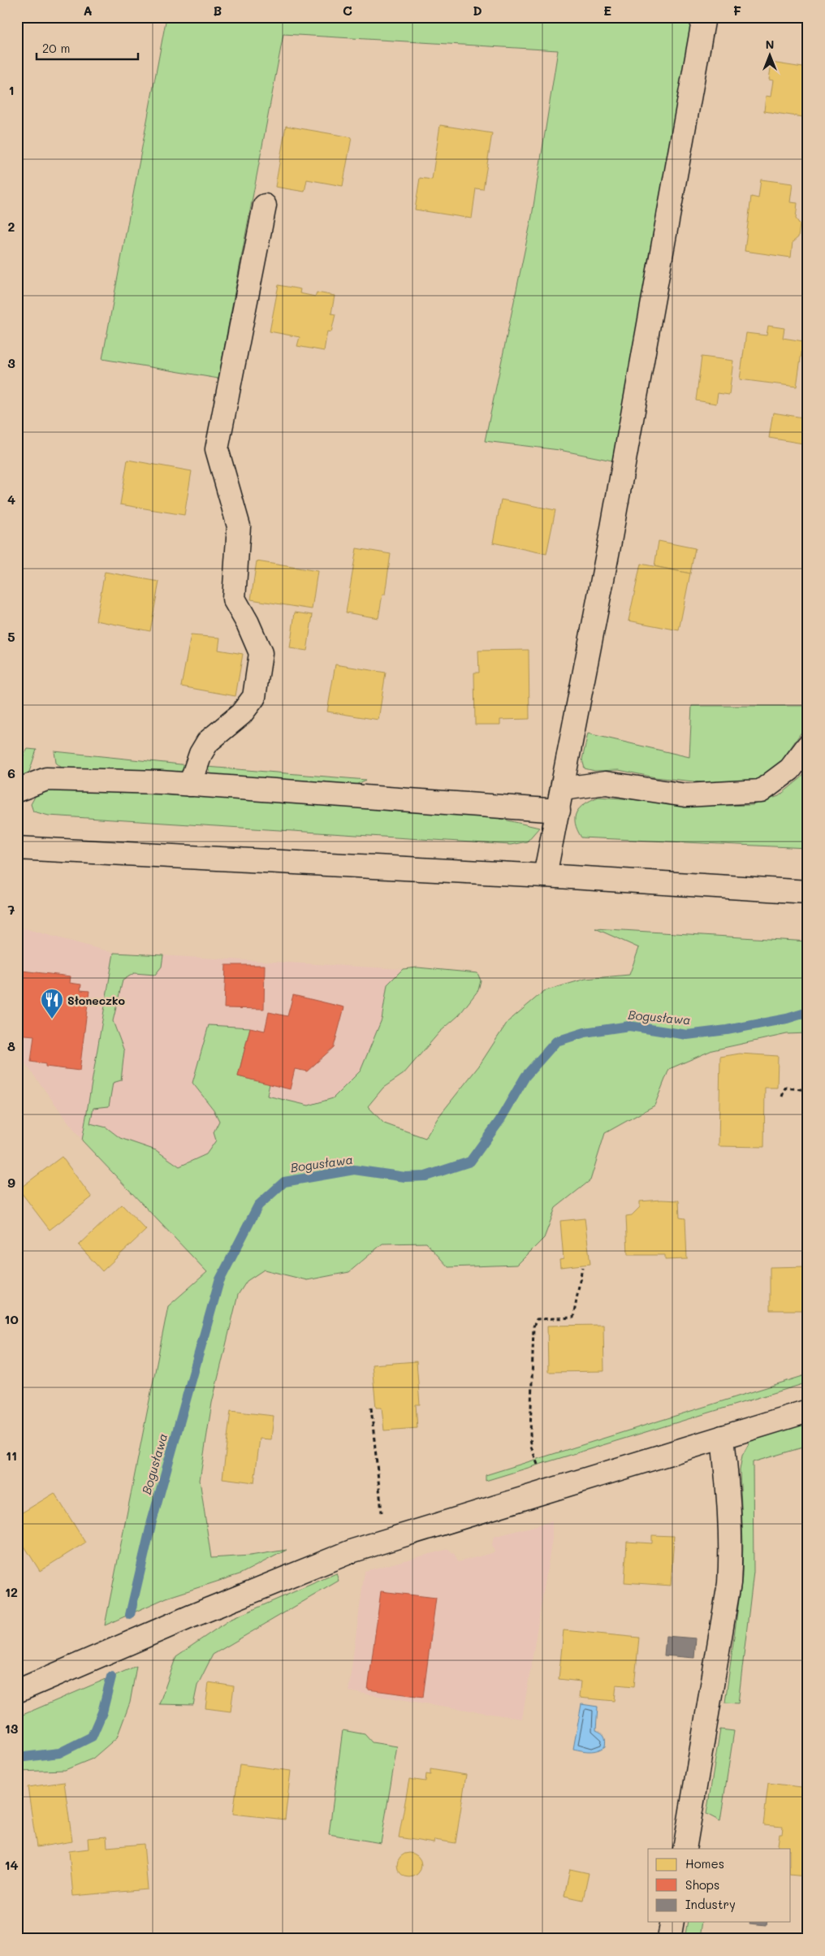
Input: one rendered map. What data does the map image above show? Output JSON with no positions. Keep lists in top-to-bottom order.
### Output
{
  "water": ["Bogusława"],
  "places": {
    "restaurant": ["Słoneczko"]
  },
  "legend": ["Homes", "Shops", "Industry"],
  "scale_bar": "20 m",
  "north": "top",
  "grid": {
    "columns": [
      "A",
      "B",
      "C",
      "D",
      "E",
      "F"
    ],
    "rows": [
      "1",
      "2",
      "3",
      "4",
      "5",
      "6",
      "7",
      "8",
      "9",
      "10",
      "11",
      "12",
      "13",
      "14"
    ]
  }
}
